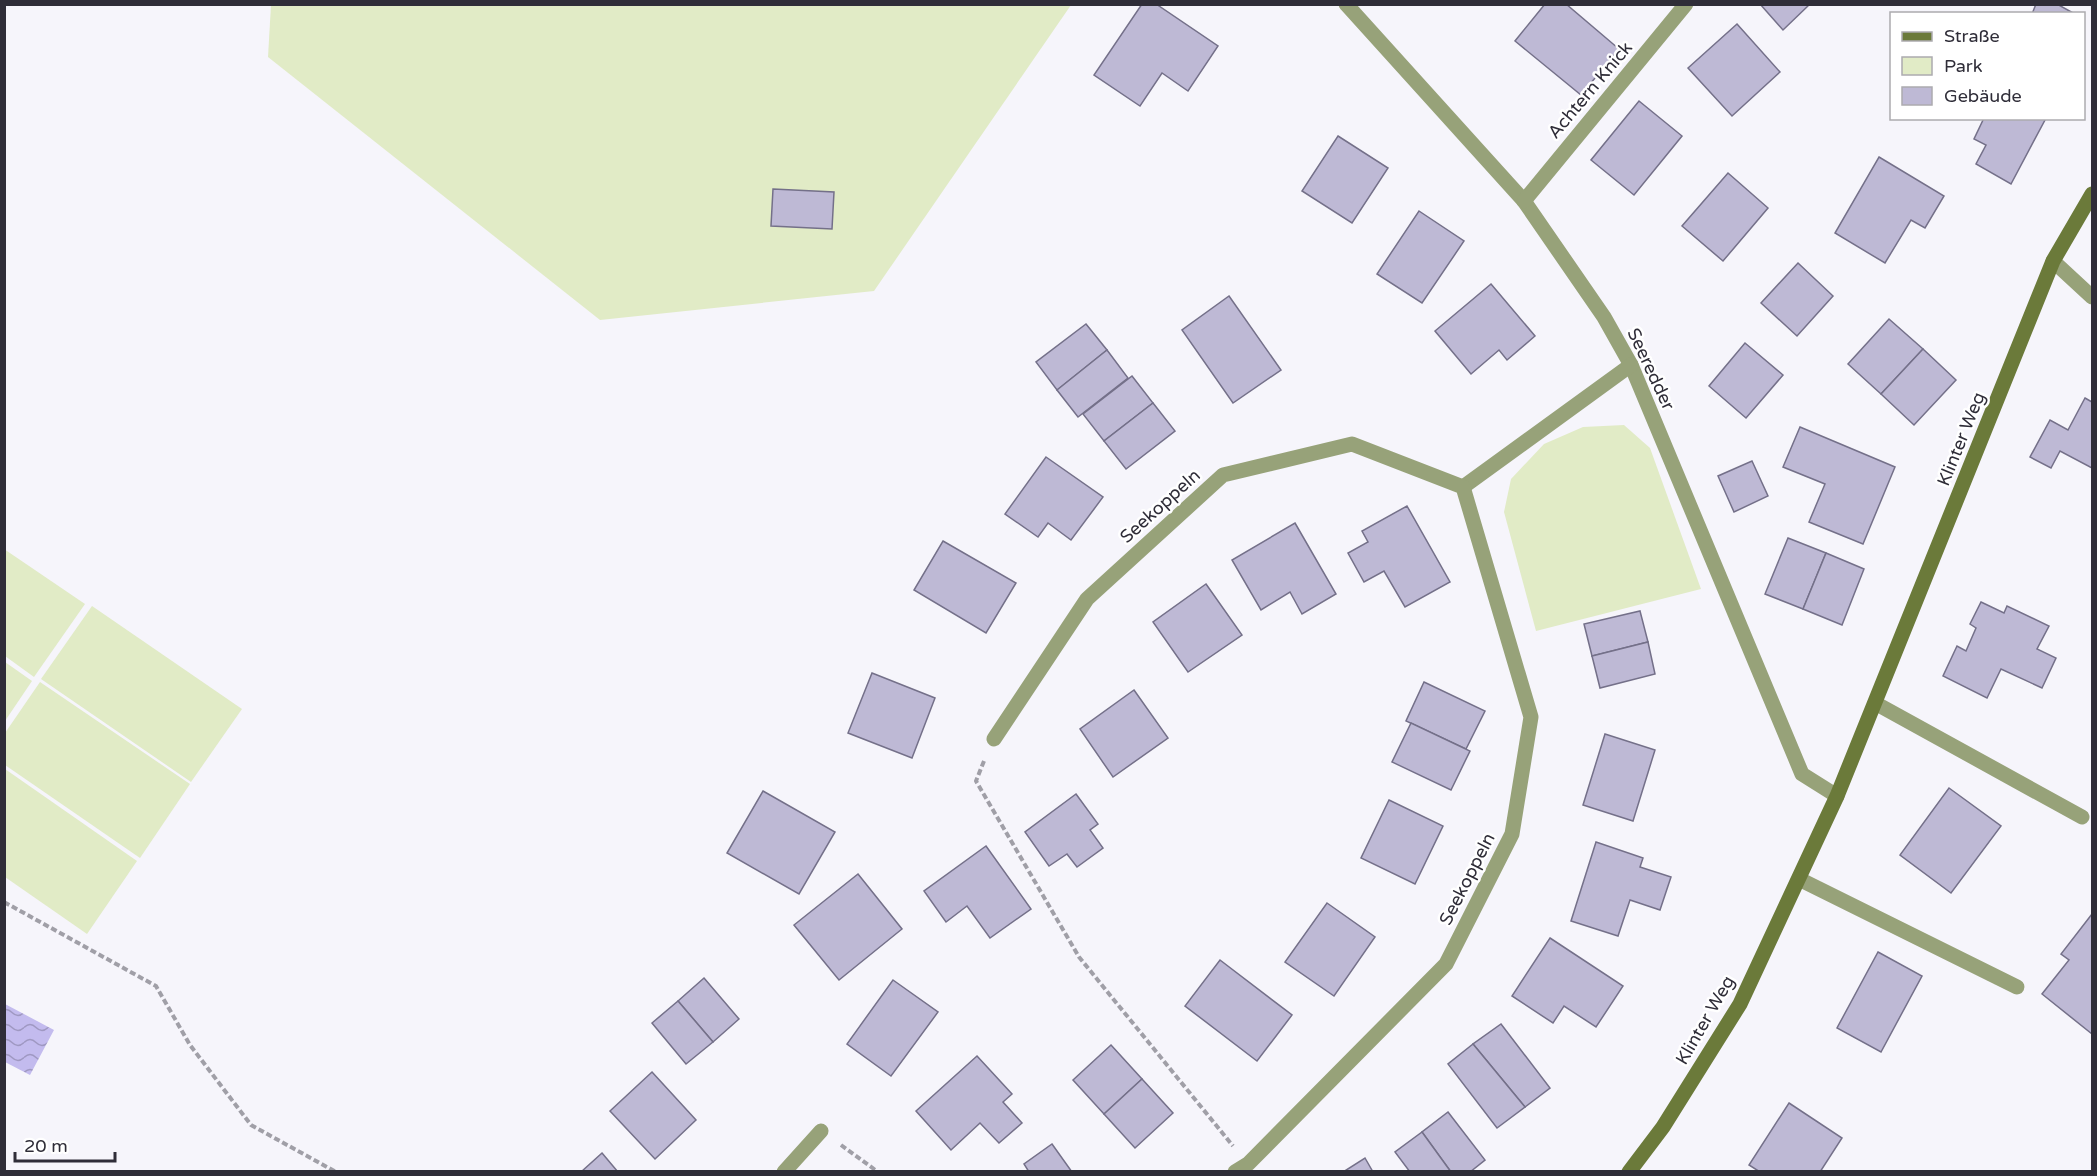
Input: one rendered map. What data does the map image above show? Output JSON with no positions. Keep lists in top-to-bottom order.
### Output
{
  "streets": {
    "street": [
      "Achtern Knick",
      "Seeredder",
      "Klinter Weg",
      "Seekoppeln"
    ]
  },
  "crossings": [
    ["Achtern Knick", "Seeredder"],
    ["Seeredder", "Klinter Weg"]
  ],
  "legend": ["Straße", "Park", "Gebäude"],
  "scale_bar": "20 m"
}
